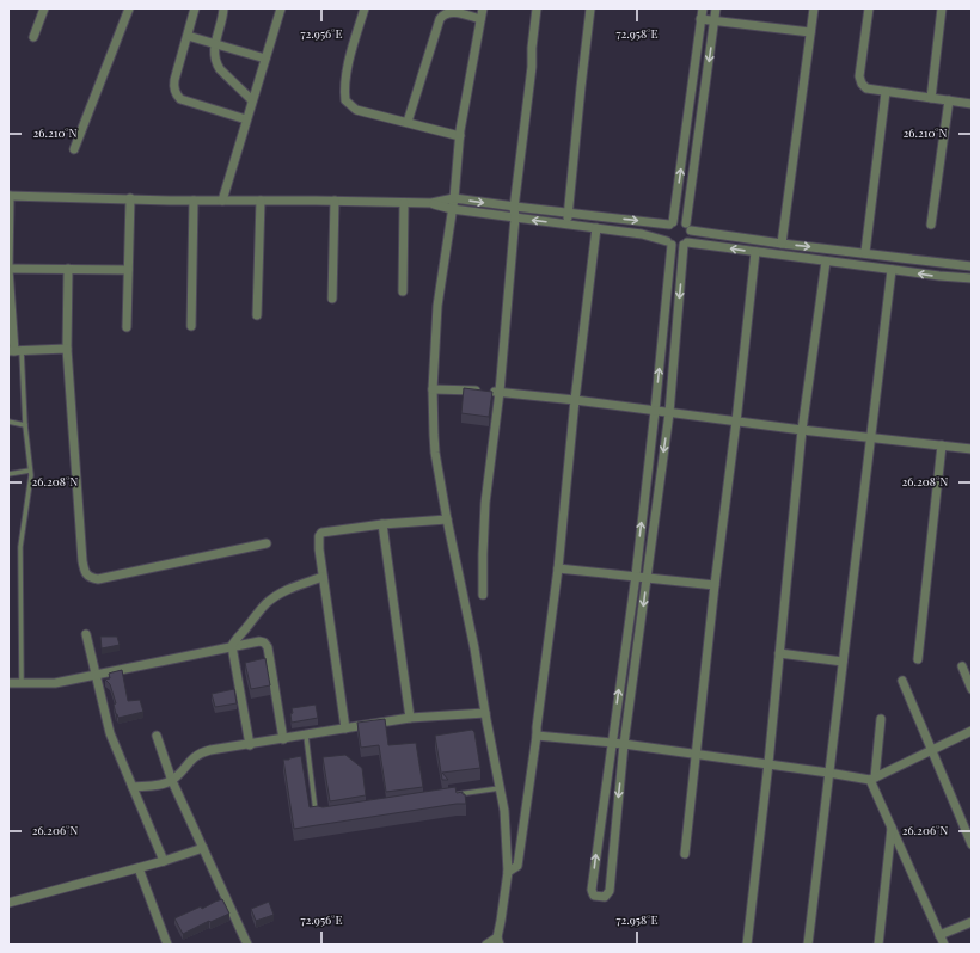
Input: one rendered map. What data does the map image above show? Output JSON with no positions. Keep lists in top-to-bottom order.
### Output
{
  "coordinates": [
    "72.956°E",
    "72.958°E",
    "26.210°N",
    "26.208°N",
    "26.206°N"
  ]
}
